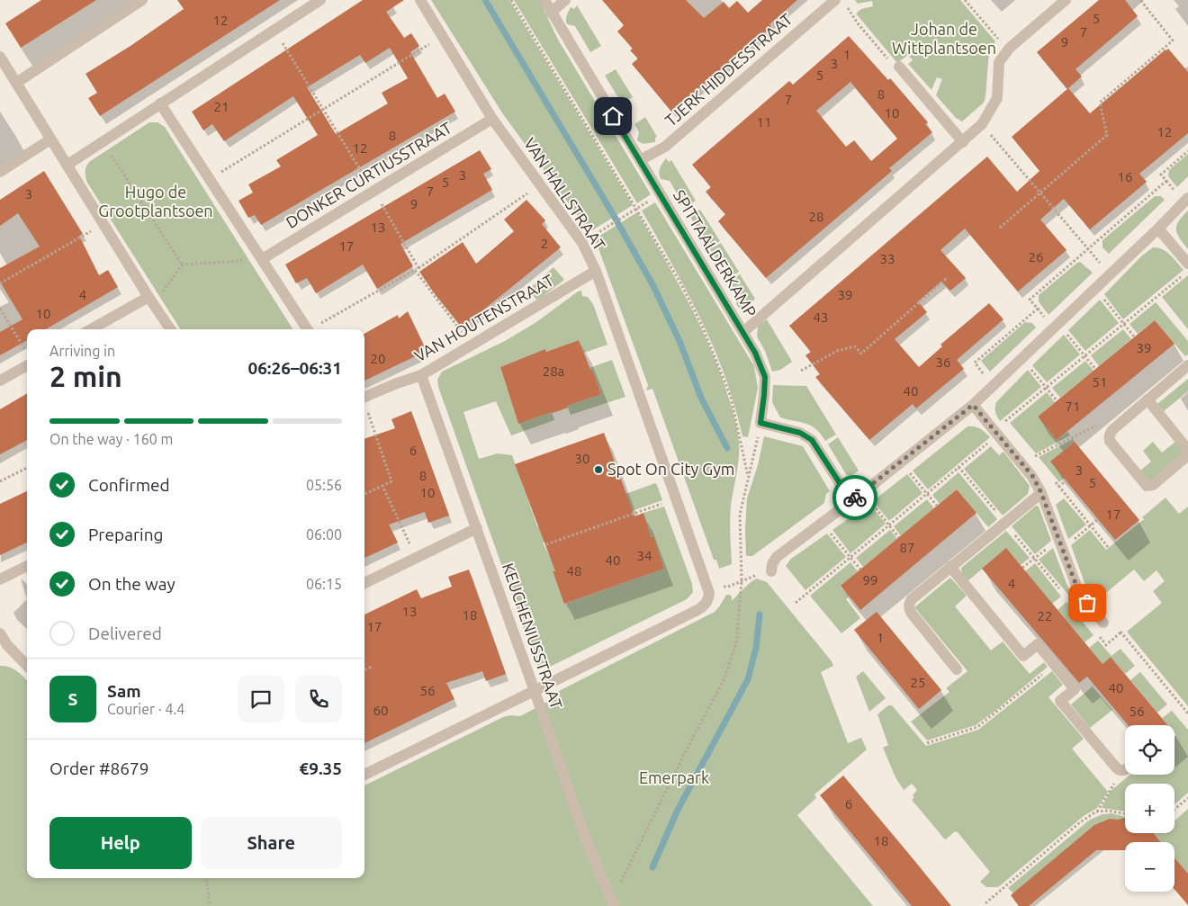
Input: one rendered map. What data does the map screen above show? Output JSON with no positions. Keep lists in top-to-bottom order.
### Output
{
  "streets": {
    "street": [
      "TJERK HIDDESSTRAAT",
      "DONKER CURTIUSSTRAAT",
      "VAN HALLSTRAAT",
      "SPITTAALDERKAMP",
      "VAN HOUTENSTRAAT",
      "KEUCHENIUSSTRAAT"
    ]
  },
  "crossings": [
    ["TJERK HIDDESSTRAAT", "SPITTAALDERKAMP"],
    ["DONKER CURTIUSSTRAAT", "VAN HALLSTRAAT"],
    ["VAN HALLSTRAAT", "VAN HOUTENSTRAAT"],
    ["VAN HOUTENSTRAAT", "KEUCHENIUSSTRAAT"]
  ],
  "parks": ["Johan de Wittplantsoen", "Hugo de Grootplantsoen", "Emerpark"],
  "places": ["Spot On City Gym"],
  "house_numbers": [
    "5",
    "12",
    "7",
    "9",
    "1",
    "3",
    "5",
    "8",
    "7",
    "21",
    "10",
    "11",
    "12",
    "8",
    "12",
    "3",
    "16",
    "5",
    "7",
    "3",
    "9",
    "28",
    "13",
    "2",
    "17",
    "26",
    "33",
    "4",
    "39",
    "10",
    "43",
    "39",
    "20",
    "36",
    "28a",
    "51",
    "40",
    "71",
    "6",
    "30",
    "3",
    "8",
    "5",
    "10",
    "17",
    "87",
    "34",
    "40",
    "48",
    "99",
    "4",
    "13",
    "18",
    "22",
    "17",
    "1",
    "25",
    "40",
    "56",
    "60",
    "56",
    "6",
    "18"
  ],
  "page": {
    "heading": ["2 min", "Arriving in", "06:26–06:31"],
    "panel": [
      "Sam",
      "Courier · 4.4",
      "Order #8679",
      "€9.35"
    ],
    "bar": "On the way · 160 m",
    "list": [
      ["Confirmed", "05:56"],
      ["Preparing", "06:00"],
      ["On the way", "06:15"],
      "Delivered"
    ],
    "round": "S",
    "map_buttons": ["+", "−"],
    "buttons": ["Help", "Share"]
  }
}
